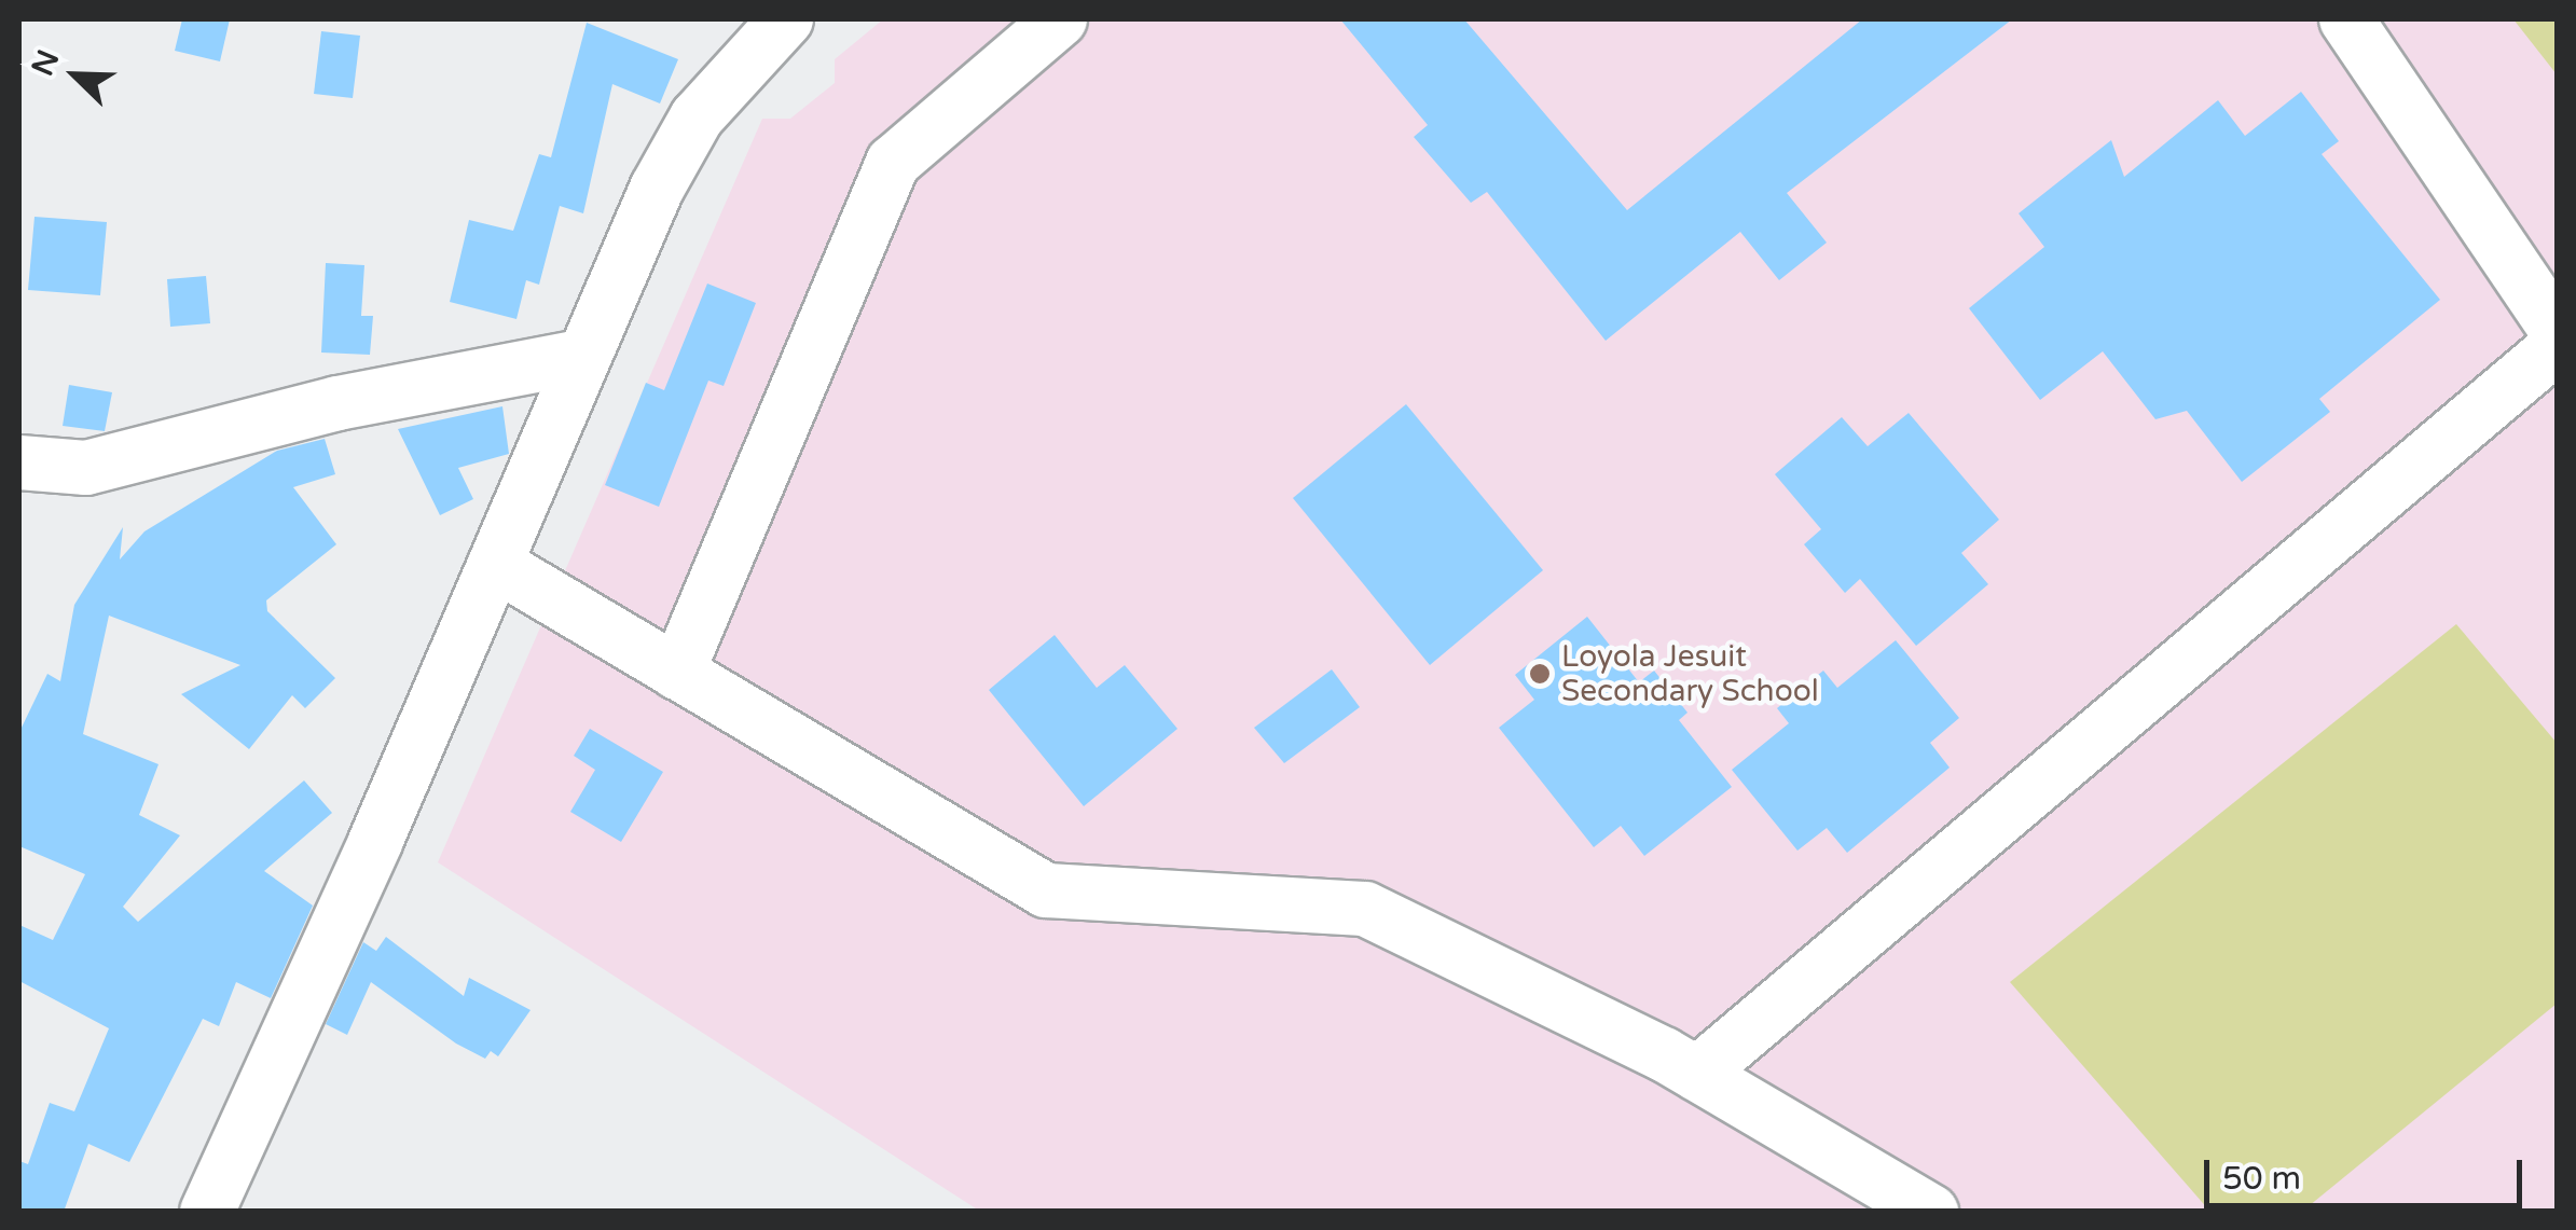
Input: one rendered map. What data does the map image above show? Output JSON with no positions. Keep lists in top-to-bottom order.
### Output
{
  "places": ["Loyola Jesuit Secondary School"],
  "scale_bar": "50 m",
  "north": "top left"
}
